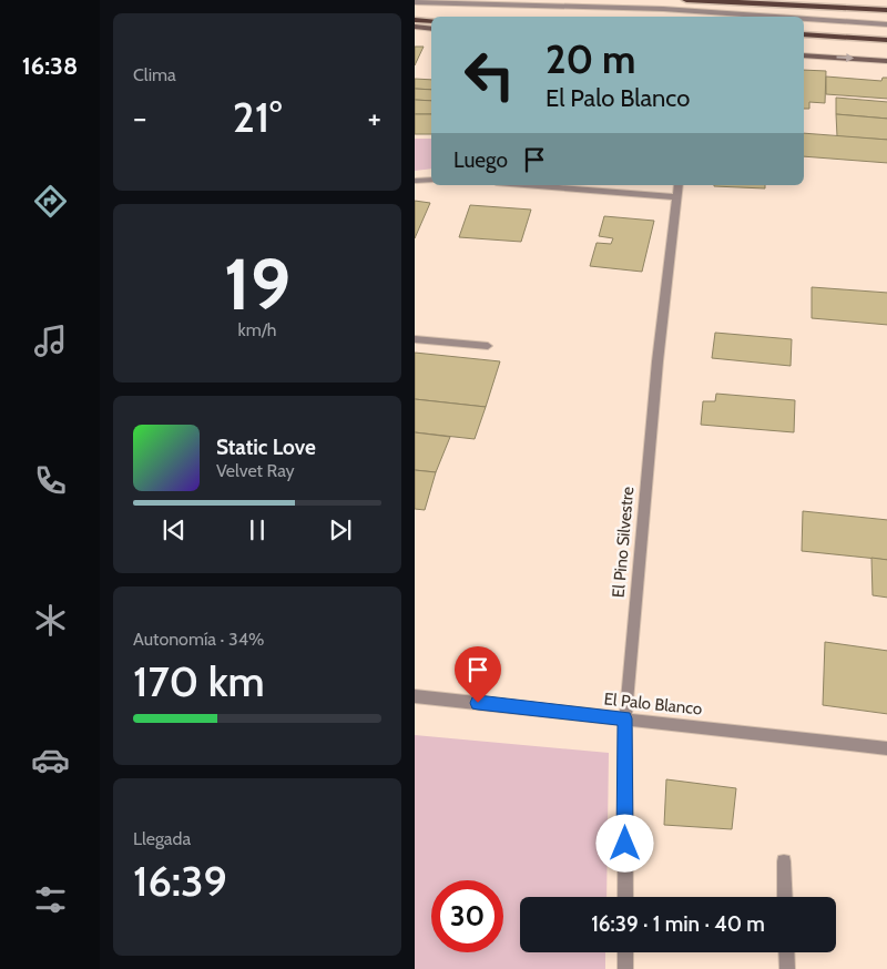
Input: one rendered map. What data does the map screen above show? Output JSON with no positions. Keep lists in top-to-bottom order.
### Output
{
  "streets": {
    "street": ["El Pino Silvestre", "El Palo Blanco"]
  },
  "crossings": [
    ["El Pino Silvestre", "El Palo Blanco"]
  ],
  "page": {
    "tabs": "16:38",
    "tile": [
      "Clima",
      ["19", "km/h"],
      ["Autonomía · 34%", "170 km"],
      ["Llegada", "16:39"]
    ],
    "turn": ["20 m", "El Palo Blanco"],
    "heat": ["−", "21°", "+"],
    "then": "Luego",
    "song": ["Static Love", "Velvet Ray"],
    "limit": "30",
    "trip": "16:39 · 1 min · 40 m"
  }
}
